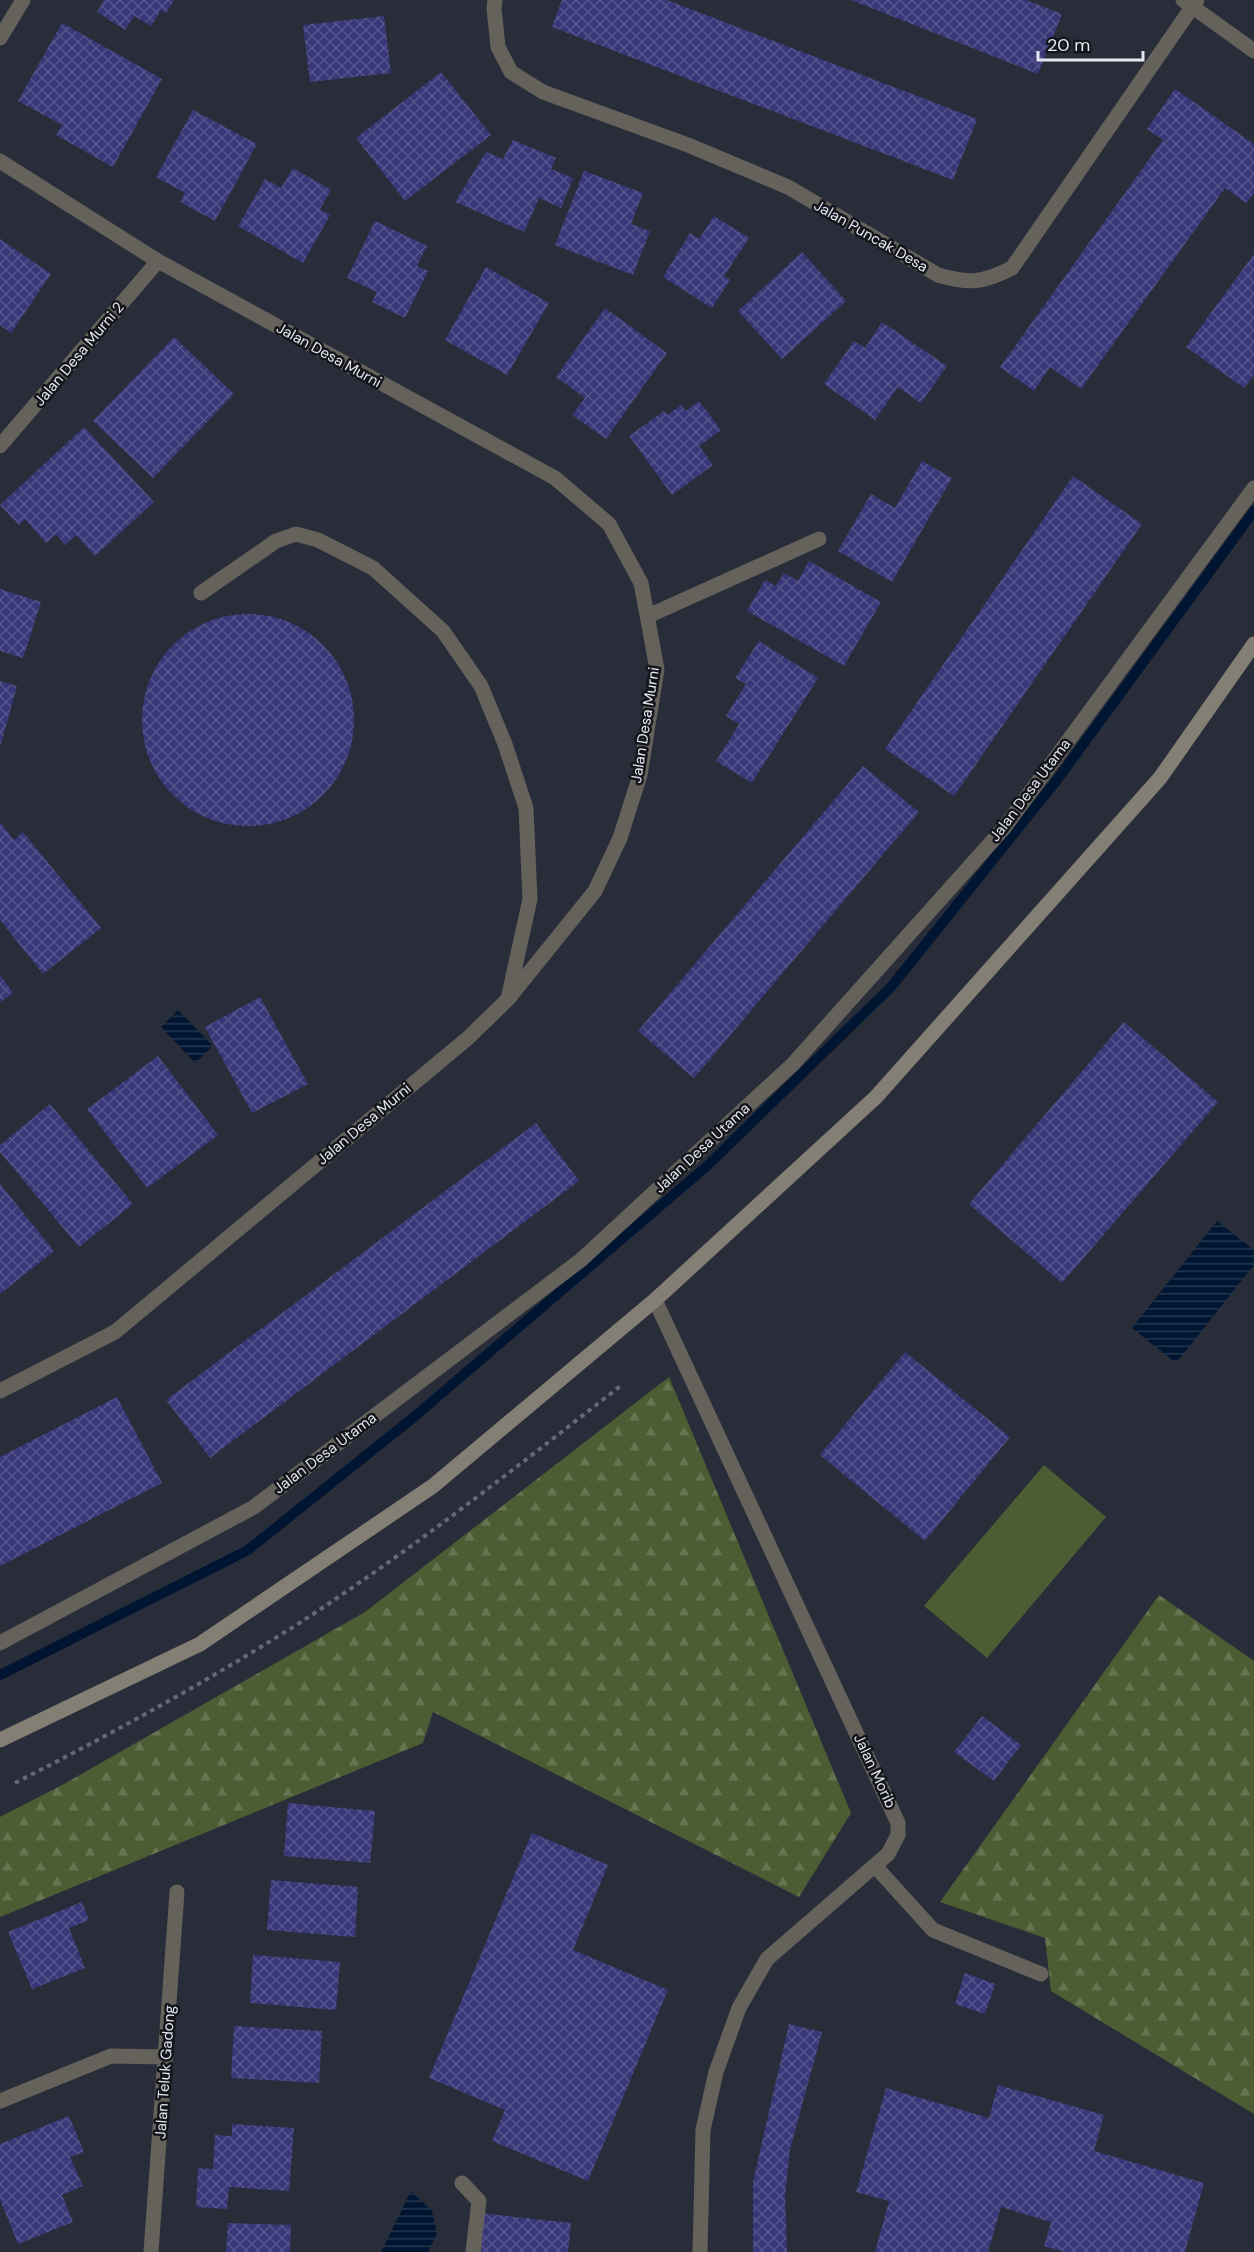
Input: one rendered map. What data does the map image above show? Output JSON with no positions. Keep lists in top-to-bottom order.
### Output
{
  "streets": {
    "street": [
      "Jalan Puncak Desa",
      "Jalan Desa Murni 2",
      "Jalan Desa Murni",
      "Jalan Desa Utama",
      "Jalan Morib",
      "Jalan Teluk Gadong"
    ]
  },
  "crossings": [
    ["Jalan Desa Murni 2", "Jalan Desa Murni"]
  ],
  "scale_bar": "20 m"
}
